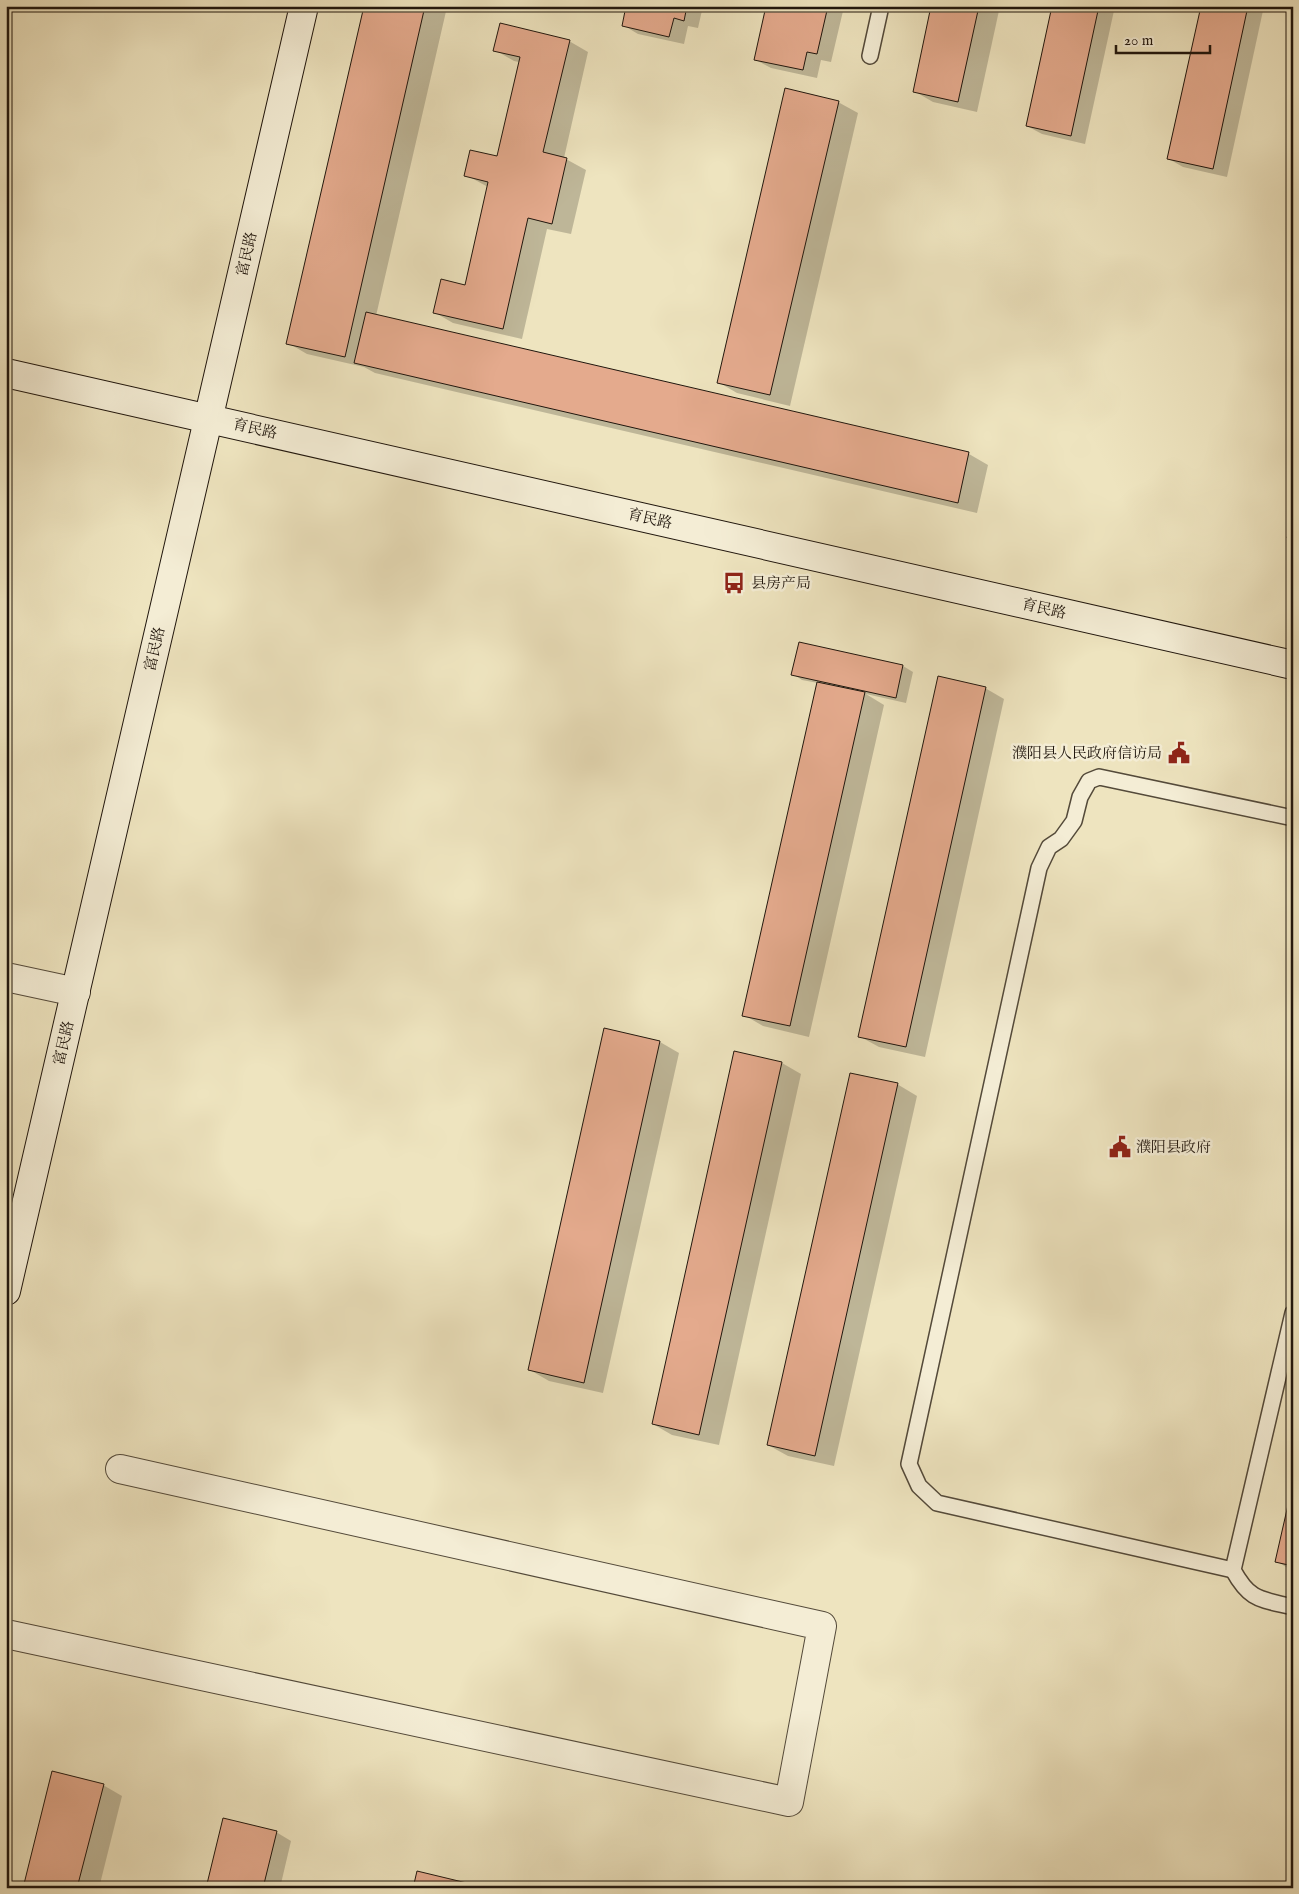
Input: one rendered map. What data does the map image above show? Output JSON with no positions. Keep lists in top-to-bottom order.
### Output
{
  "streets": {
    "street": ["富民路", "育民路"]
  },
  "crossings": [
    ["富民路", "育民路"]
  ],
  "places": {
    "bus stop": ["县房产局"],
    "public building": ["濮阳县人民政府信访局", "濮阳县政府"]
  },
  "scale_bar": "20 m"
}
